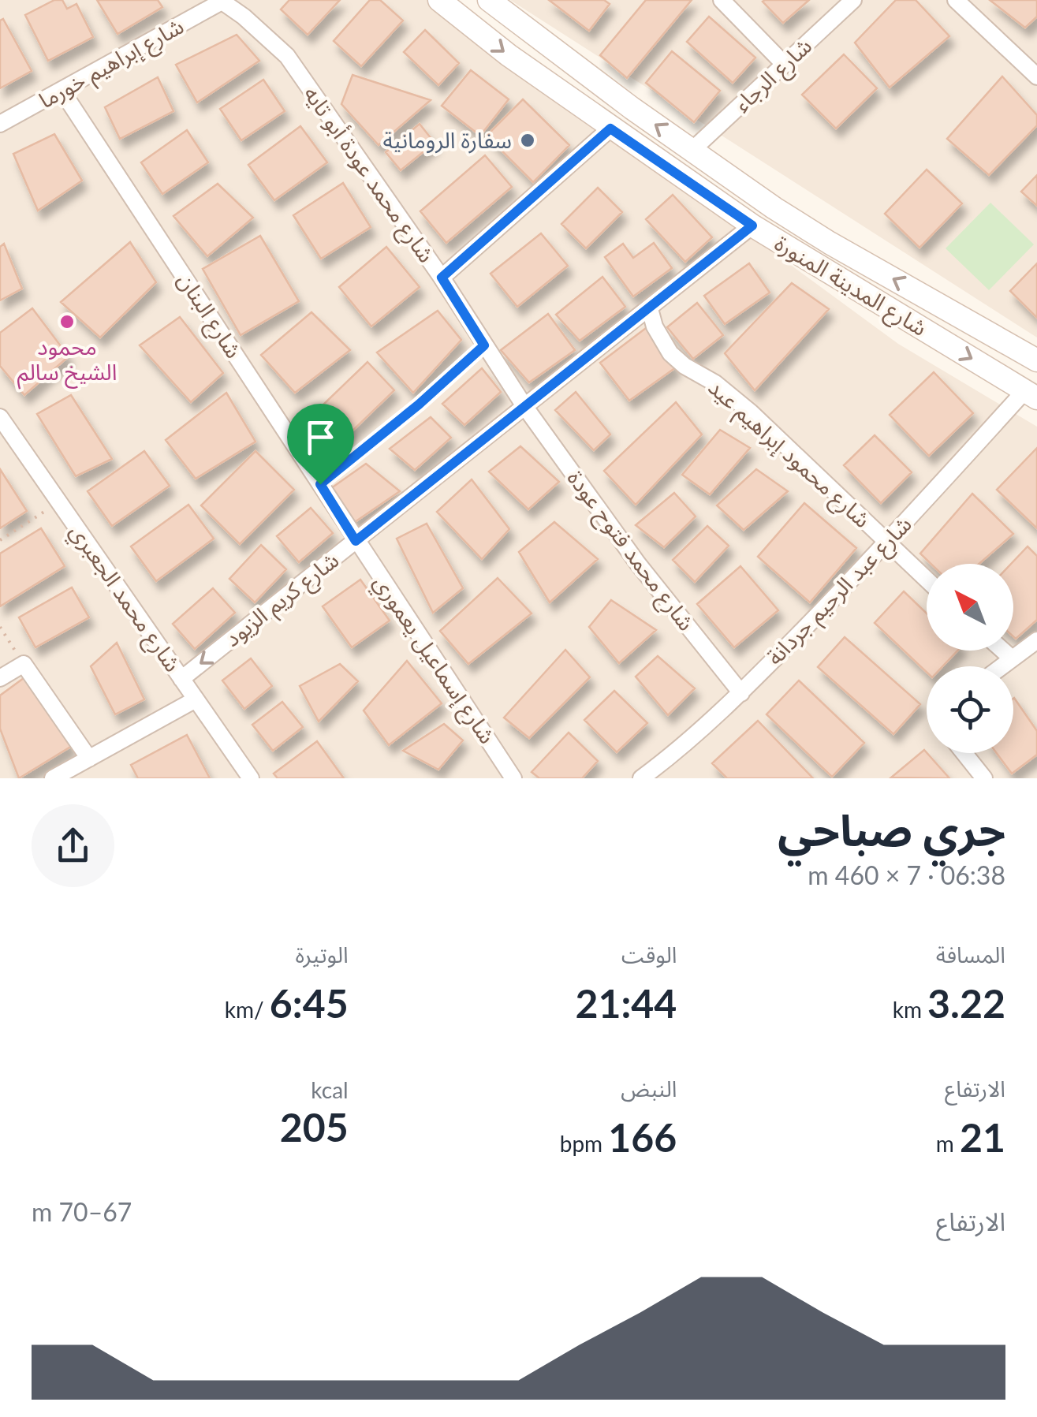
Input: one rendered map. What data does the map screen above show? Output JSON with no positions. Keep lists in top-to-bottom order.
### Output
{
  "streets": {
    "main road": ["شارع المدينة المنورة"],
    "street": [
      "شارع إبراهيم خورما",
      "شارع الرجاء",
      "شارع محمد عودة أبو تايه",
      "شارع البنان",
      "شارع محمود إبراهيم عيد",
      "شارع محمد فتوح عودة",
      "شارع عبد الرحيم جردانة",
      "شارع محمد الجعبري",
      "شارع كريم الزيود",
      "شارع إسماعيل يعموري"
    ]
  },
  "crossings": [
    ["شارع إبراهيم خورما", "شارع محمد عودة أبو تايه"],
    ["شارع إبراهيم خورما", "شارع البنان"],
    ["شارع الرجاء", "شارع المدينة المنورة"],
    ["شارع محمد عودة أبو تايه", "شارع محمد فتوح عودة"],
    ["شارع محمد عودة أبو تايه", "شارع كريم الزيود"],
    ["شارع المدينة المنورة", "شارع عبد الرحيم جردانة"],
    ["شارع المدينة المنورة", "شارع كريم الزيود"],
    ["شارع البنان", "شارع كريم الزيود"],
    ["شارع البنان", "شارع إسماعيل يعموري"],
    ["شارع محمود إبراهيم عيد", "شارع عبد الرحيم جردانة"],
    ["شارع محمود إبراهيم عيد", "شارع كريم الزيود"],
    ["شارع محمد فتوح عودة", "شارع عبد الرحيم جردانة"],
    ["شارع محمد فتوح عودة", "شارع كريم الزيود"],
    ["شارع محمد الجعبري", "شارع كريم الزيود"],
    ["شارع كريم الزيود", "شارع إسماعيل يعموري"]
  ],
  "places": ["سفارة الرومانية", "محمود الشيخ سالم"],
  "north": "top left",
  "page": {
    "heading": ["جري صباحي", "06:38 · 7 × 460 m"],
    "stats": [
      ["المسافة", "3.22 km"],
      ["الوقت", "21:44"],
      ["الوتيرة", "6:45 /km"],
      ["الارتفاع", "21 m"],
      ["النبض", "166 bpm"],
      ["kcal", "205"]
    ],
    "chart": ["الارتفاع", "67–70 m"]
  }
}
